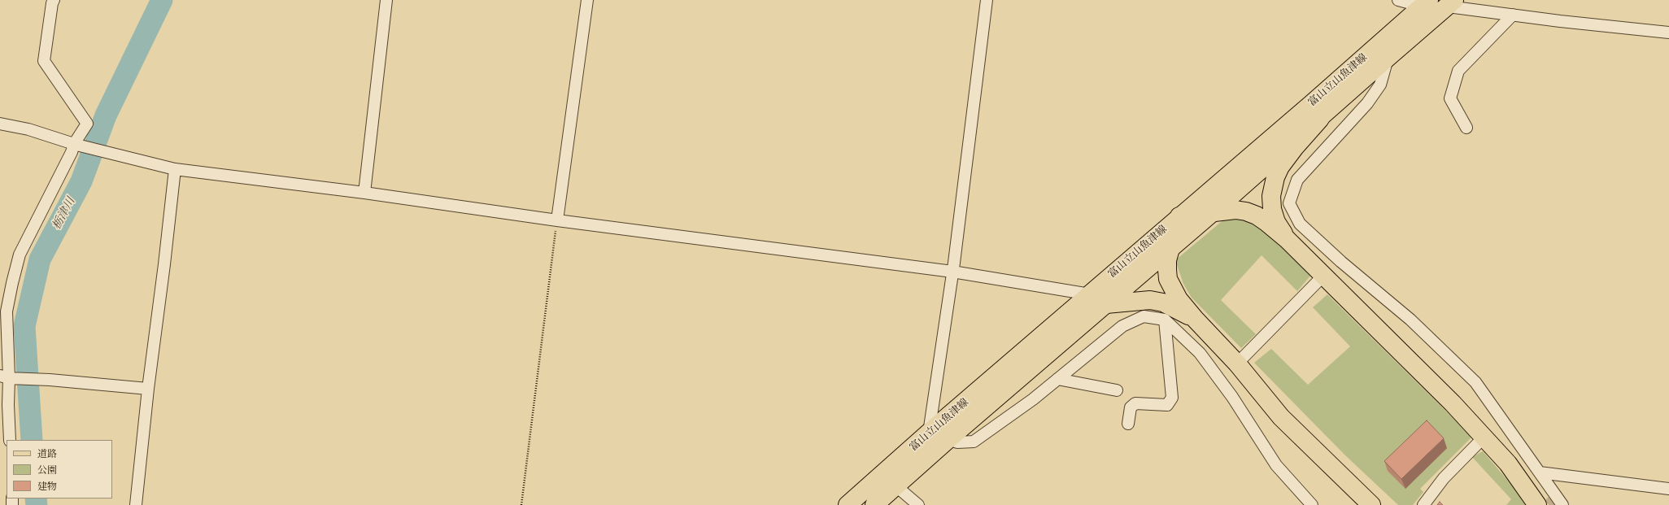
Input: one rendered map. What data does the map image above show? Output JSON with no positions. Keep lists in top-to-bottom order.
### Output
{
  "streets": {
    "main road": ["富山立山魚津線"]
  },
  "water": ["栃津川"],
  "legend": ["道路", "公園", "建物"]
}
